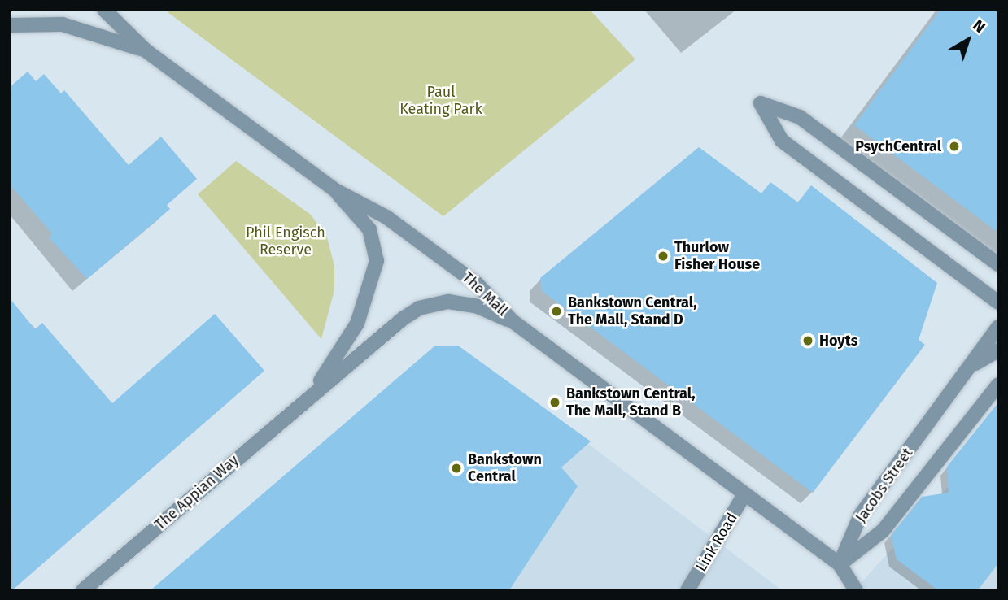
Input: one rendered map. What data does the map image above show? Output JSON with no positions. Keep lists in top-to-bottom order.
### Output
{
  "streets": {
    "street": [
      "The Mall",
      "Jacobs Street",
      "The Appian Way",
      "Link Road"
    ]
  },
  "crossings": [
    ["The Mall", "Jacobs Street"],
    ["The Mall", "The Appian Way"],
    ["The Mall", "Link Road"]
  ],
  "parks": ["Paul Keating Park", "Phil Engisch Reserve"],
  "places": [
    "PsychCentral",
    "Thurlow Fisher House",
    "Bankstown Central, The Mall, Stand D",
    "Hoyts",
    "Bankstown Central, The Mall, Stand B",
    "Bankstown Central"
  ],
  "north": "top right"
}
